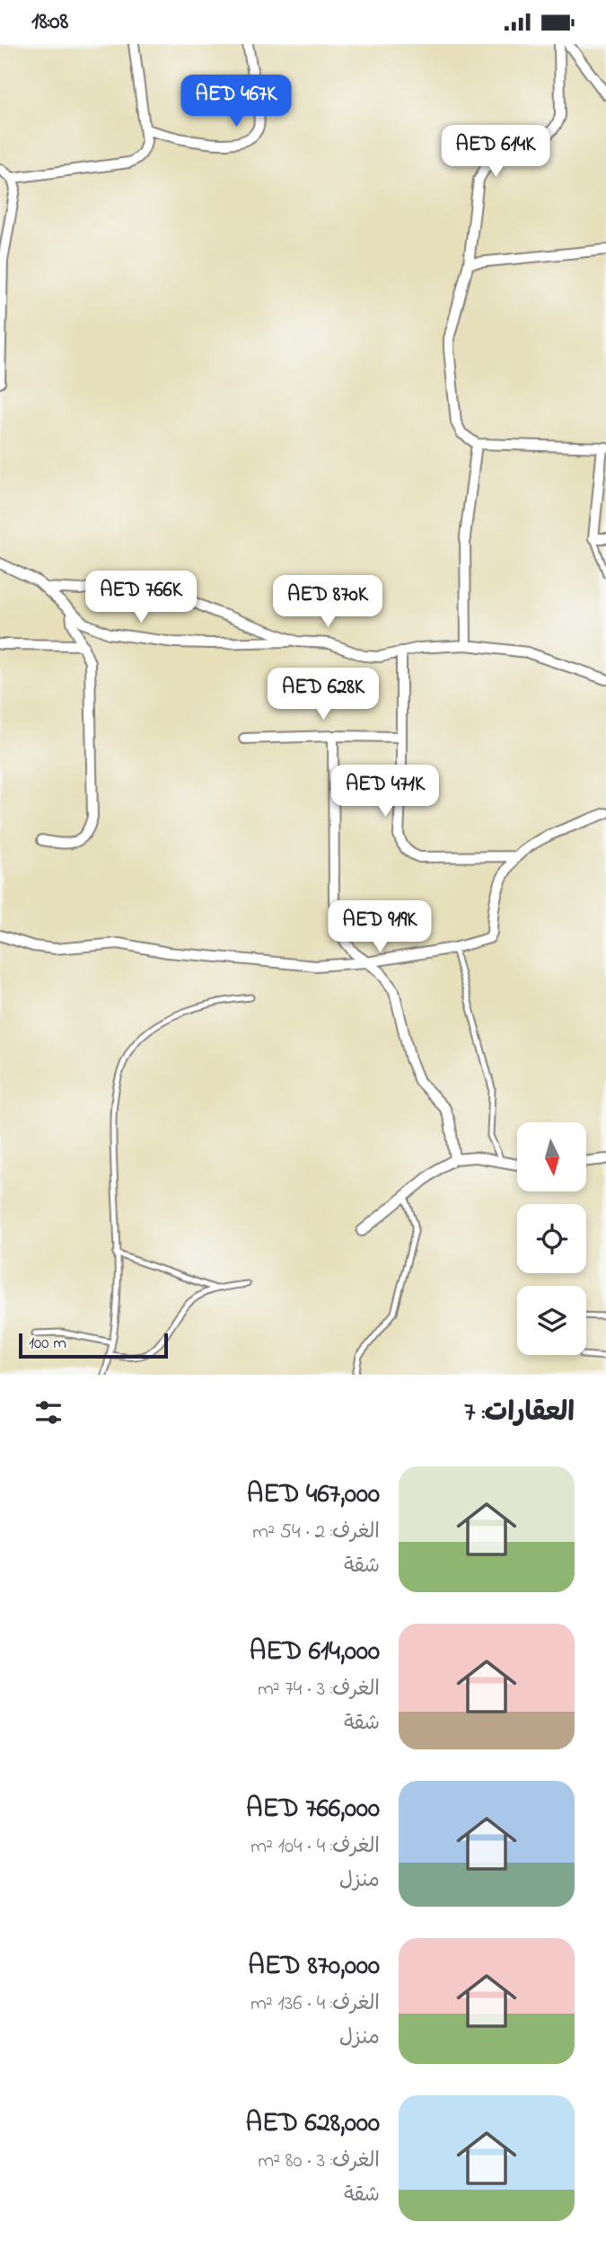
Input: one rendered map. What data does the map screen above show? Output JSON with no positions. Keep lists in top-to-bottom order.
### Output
{
  "scale_bar": "100 m",
  "north": "bottom",
  "page": {
    "status": "18:08",
    "price": [
      "AED 467K",
      "AED 614K",
      "AED 766K",
      "AED 870K",
      "AED 628K",
      "AED 471K",
      "AED 919K"
    ],
    "scale": "100 m",
    "heading": "العقارات: 7",
    "list": [
      {
        "name": "AED 467,000",
        "note": "الغرف: 2 · 54 m² · شقة"
      },
      {
        "name": "AED 614,000",
        "note": "الغرف: 3 · 74 m² · شقة"
      },
      {
        "name": "AED 766,000",
        "note": "الغرف: 4 · 104 m² · منزل"
      },
      {
        "name": "AED 870,000",
        "note": "الغرف: 4 · 136 m² · منزل"
      },
      {
        "name": "AED 628,000",
        "note": "الغرف: 3 · 80 m² · شقة"
      }
    ]
  }
}
